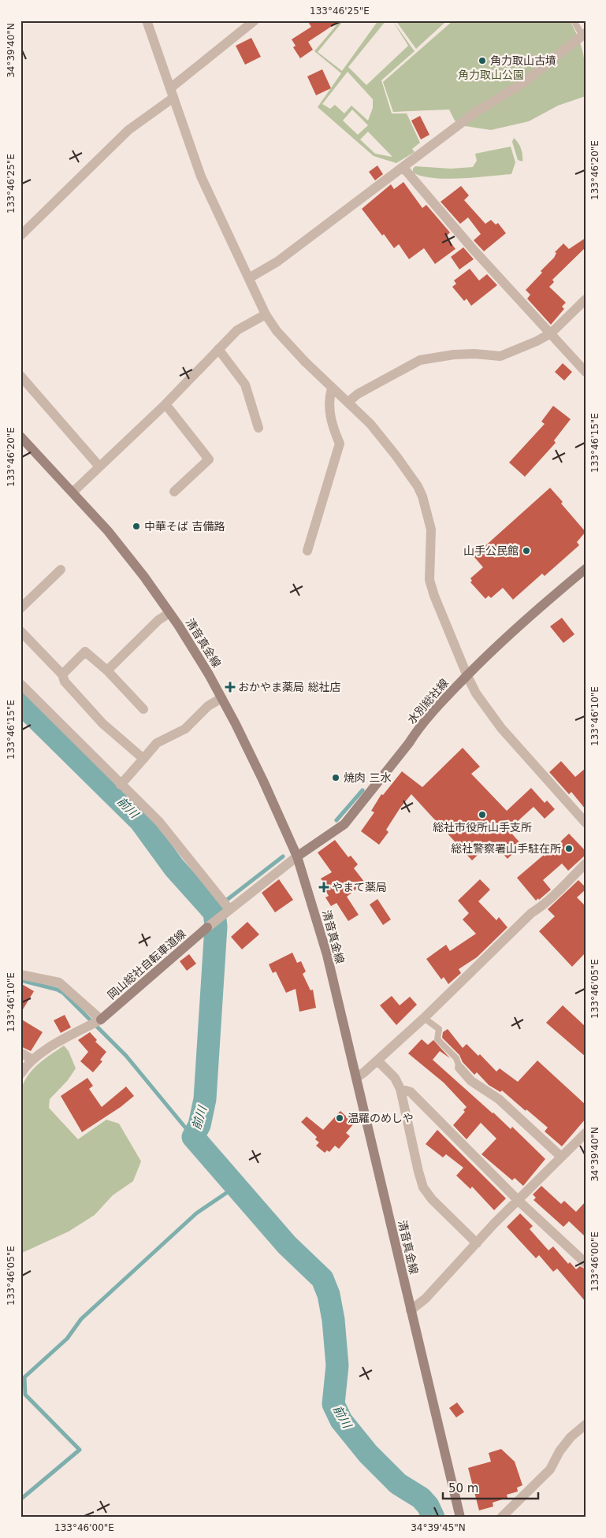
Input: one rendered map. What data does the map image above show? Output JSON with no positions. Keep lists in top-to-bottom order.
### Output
{
  "streets": {
    "main road": ["清音真金線", "水別総社線", "岡山総社自転車道線"]
  },
  "crossings": [
    ["清音真金線", "水別総社線"]
  ],
  "water": ["前川"],
  "parks": ["角力取山公園"],
  "places": {
    "other": [
      "角力取山古墳",
      "中華そば 吉備路",
      "山手公民館",
      "焼肉 三水",
      "総社市役所山手支所",
      "総社警察署山手駐在所",
      "温羅のめしや"
    ],
    "health": ["おかやま薬局 総社店", "やまて薬局"]
  },
  "scale_bar": "50 m",
  "coordinates": [
    "133°46'25\"E",
    "34°39'40\"N",
    "133°46'20\"E",
    "133°46'15\"E",
    "133°46'10\"E",
    "133°46'05\"E",
    "133°46'00\"E",
    "34°39'45\"N"
  ]
}
